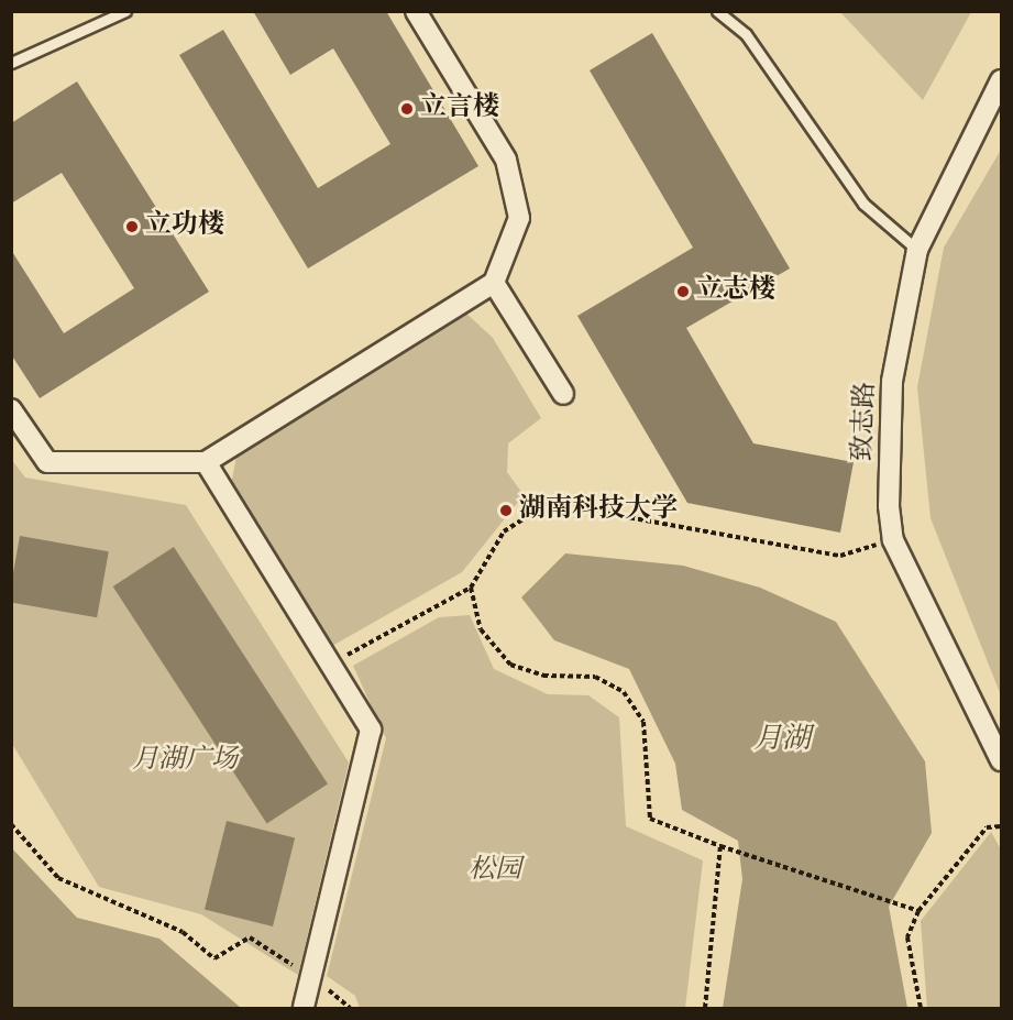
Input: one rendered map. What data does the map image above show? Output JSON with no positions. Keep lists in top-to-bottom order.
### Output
{
  "streets": {
    "street": ["致志路"]
  },
  "water": ["月湖"],
  "parks": ["月湖广场", "松园"],
  "places": [
    "立言楼",
    "立功楼",
    "立志楼",
    "湖南科技大学"
  ]
}
